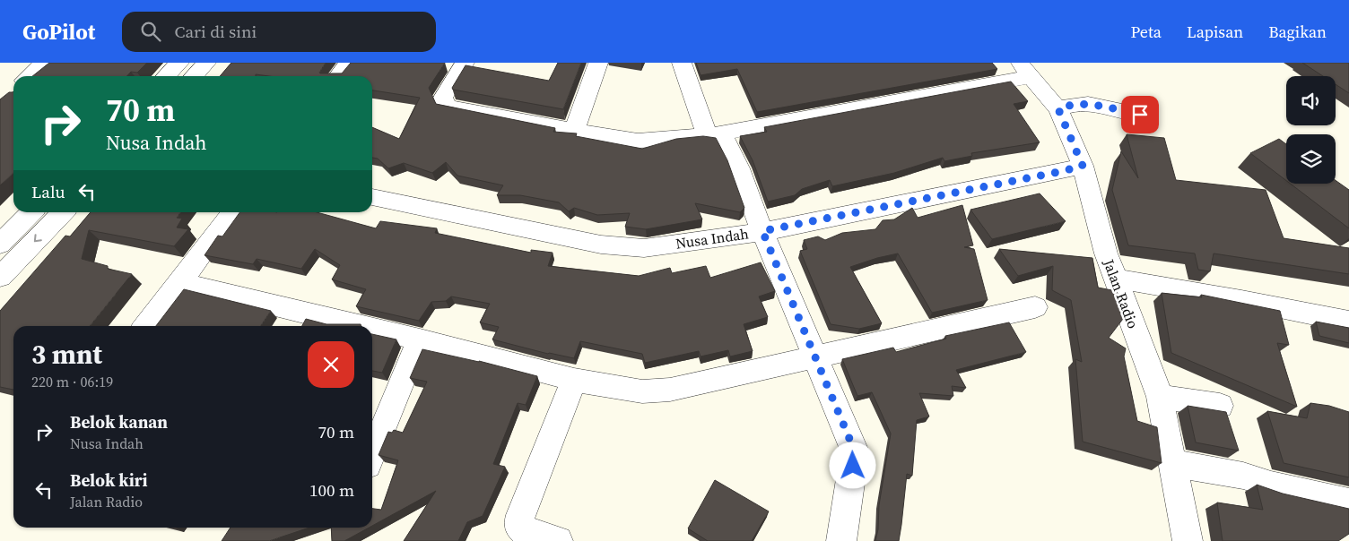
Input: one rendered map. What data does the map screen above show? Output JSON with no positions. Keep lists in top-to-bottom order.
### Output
{
  "streets": {
    "street": ["Nusa Indah", "Jalan Radio"]
  },
  "crossings": [
    ["Nusa Indah", "Jalan Radio"]
  ],
  "page": {
    "header": "GoPilot",
    "search": "Cari di sini",
    "nav": ["Peta", "Lapisan", "Bagikan"],
    "turn": ["70 m", "Nusa Indah"],
    "then": "Lalu",
    "heading": ["3 mnt", "220 m · 06:19"],
    "list": [
      {
        "name": "Belok kanan",
        "note": "Nusa Indah",
        "value": "70 m"
      },
      {
        "name": "Belok kiri",
        "note": "Jalan Radio",
        "value": "100 m"
      }
    ]
  }
}
